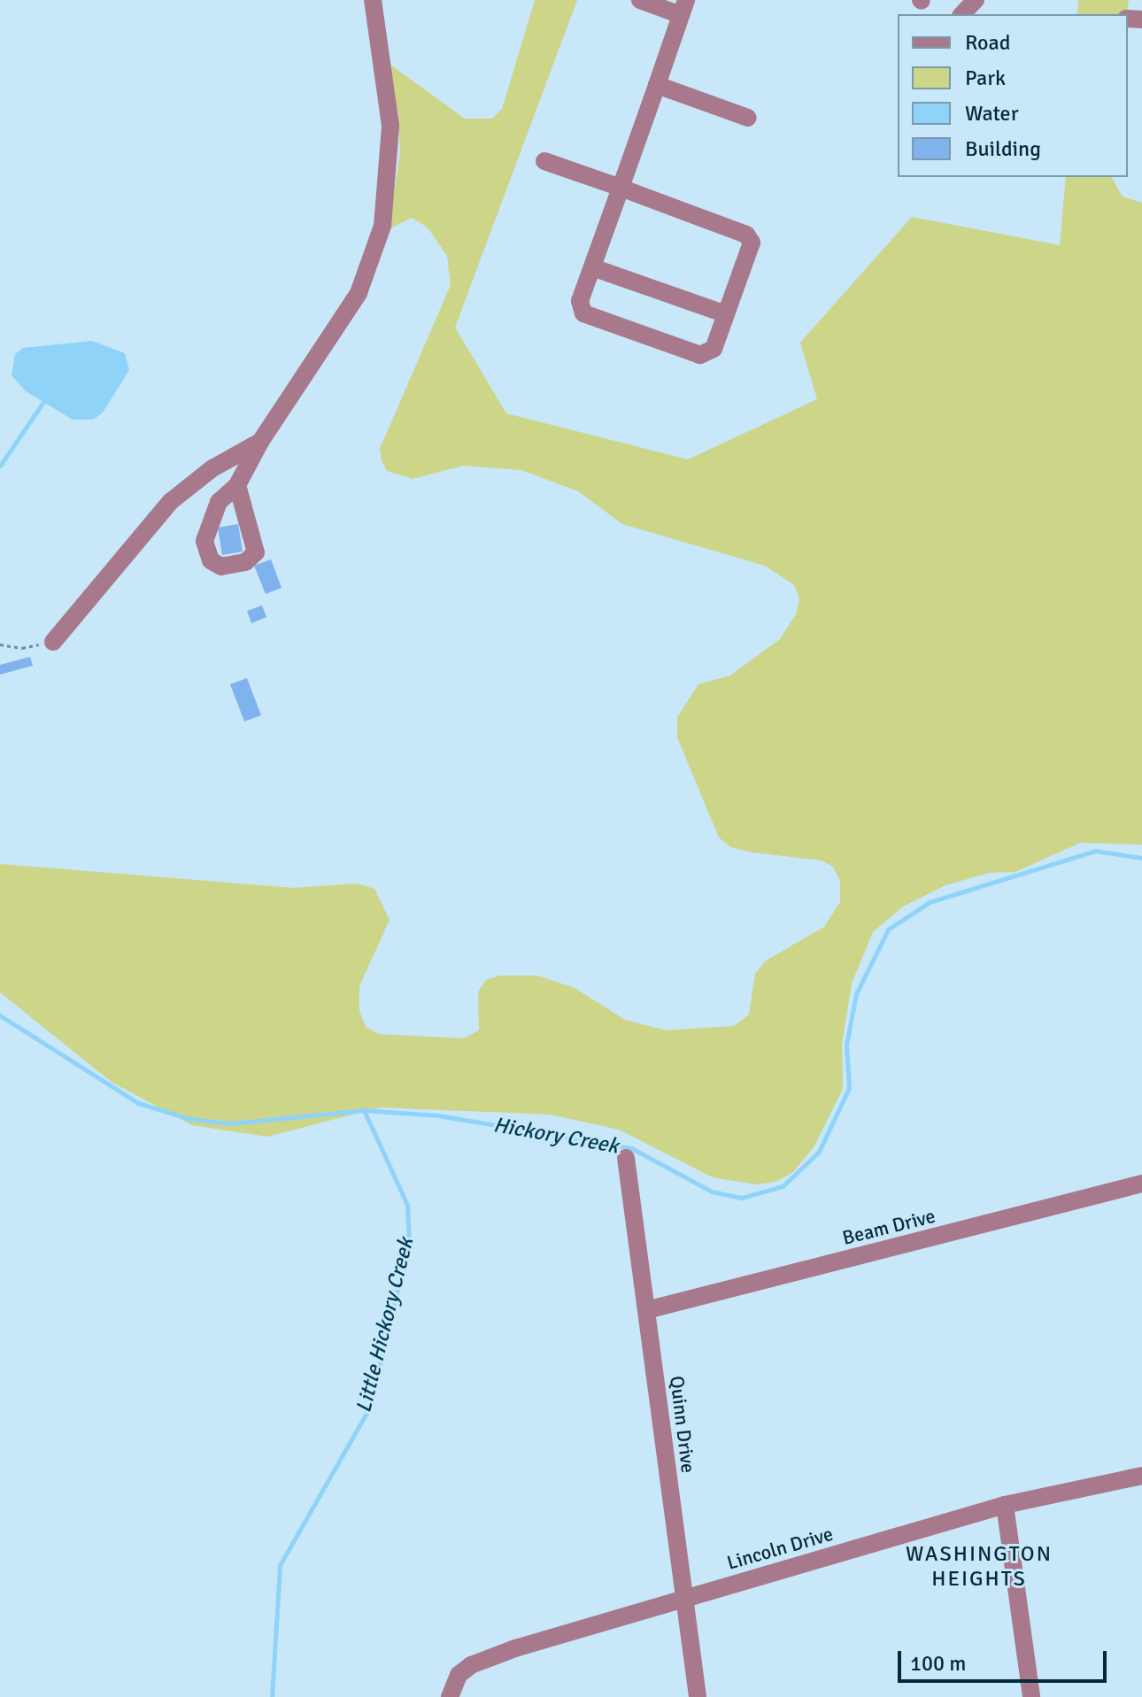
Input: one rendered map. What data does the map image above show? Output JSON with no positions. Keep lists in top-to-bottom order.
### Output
{
  "streets": {
    "street": ["Beam Drive", "Quinn Drive", "Lincoln Drive"]
  },
  "crossings": [
    ["Beam Drive", "Quinn Drive"],
    ["Quinn Drive", "Lincoln Drive"]
  ],
  "districts": ["WASHINGTON HEIGHTS"],
  "water": ["Hickory Creek", "Little Hickory Creek"],
  "legend": [
    "Road",
    "Park",
    "Water",
    "Building"
  ],
  "scale_bar": "100 m"
}
